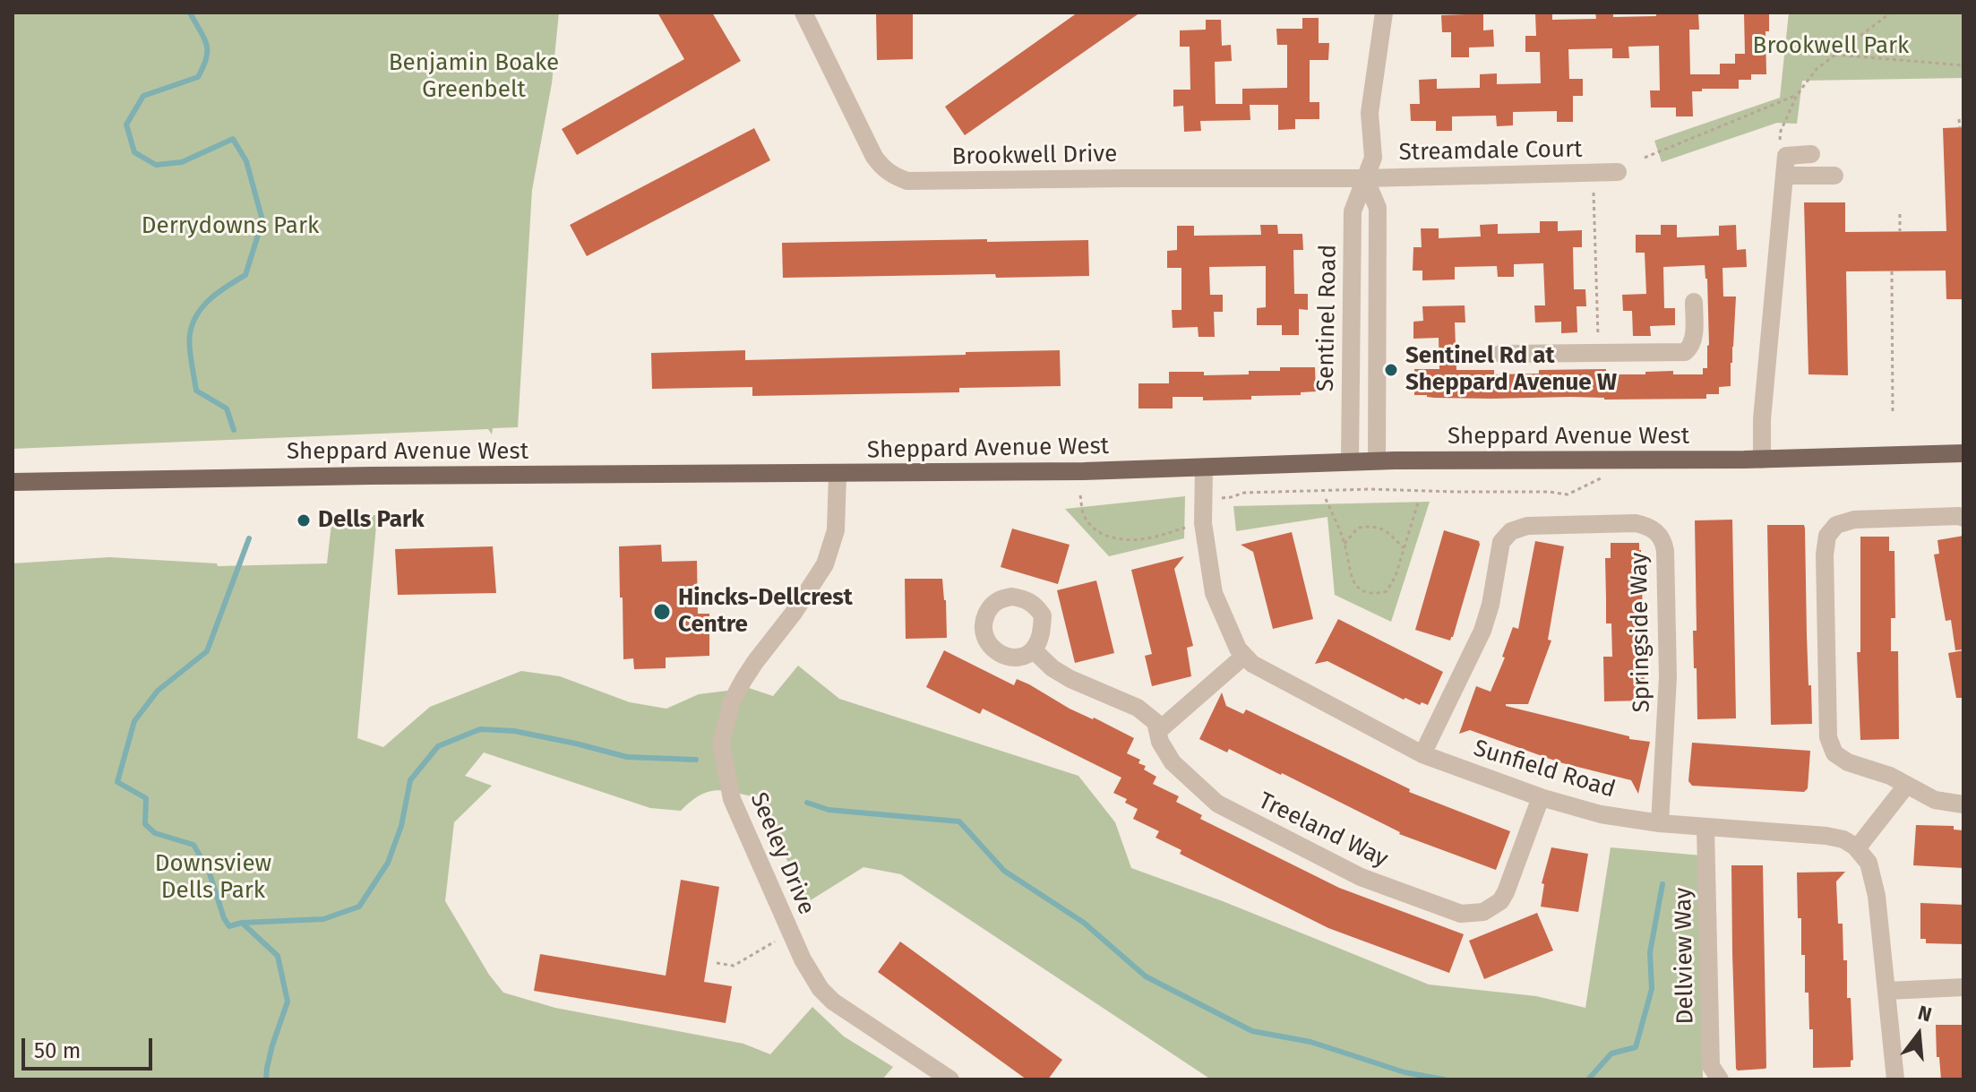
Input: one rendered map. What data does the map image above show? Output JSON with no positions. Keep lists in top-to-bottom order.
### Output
{
  "streets": {
    "main road": ["Sheppard Avenue West"],
    "street": [
      "Streamdale Court",
      "Brookwell Drive",
      "Sentinel Road",
      "Springside Way",
      "Sunfield Road",
      "Treeland Way",
      "Seeley Drive",
      "Dellview Way"
    ]
  },
  "crossings": [
    ["Streamdale Court", "Brookwell Drive"],
    ["Streamdale Court", "Sentinel Road"],
    ["Brookwell Drive", "Sentinel Road"],
    ["Sentinel Road", "Sheppard Avenue West"],
    ["Sheppard Avenue West", "Sunfield Road"],
    ["Sheppard Avenue West", "Seeley Drive"],
    ["Springside Way", "Sunfield Road"],
    ["Sunfield Road", "Treeland Way"],
    ["Sunfield Road", "Dellview Way"]
  ],
  "parks": [
    "Brookwell Park",
    "Benjamin Boake Greenbelt",
    "Derrydowns Park",
    "Downsview Dells Park"
  ],
  "places": ["Sentinel Rd at Sheppard Avenue W", "Dells Park", "Hincks-Dellcrest Centre"],
  "scale_bar": "50 m",
  "north": "top"
}
